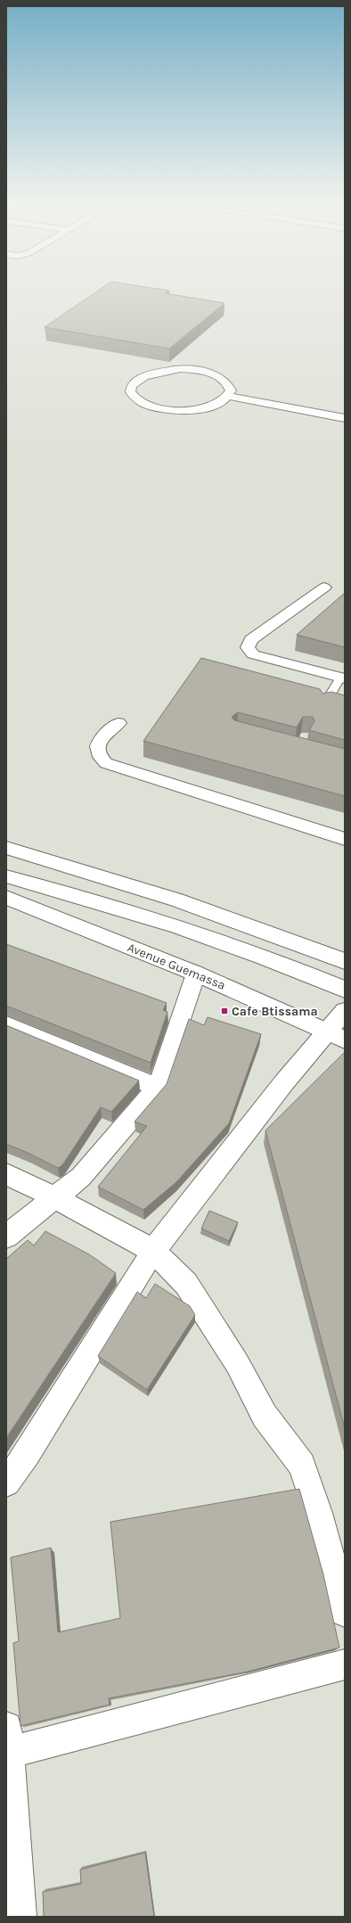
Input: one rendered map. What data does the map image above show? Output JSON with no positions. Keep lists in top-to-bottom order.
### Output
{
  "streets": {
    "street": ["Avenue Guemassa"]
  },
  "places": {
    "transit": ["Cafe Btissama"]
  }
}
